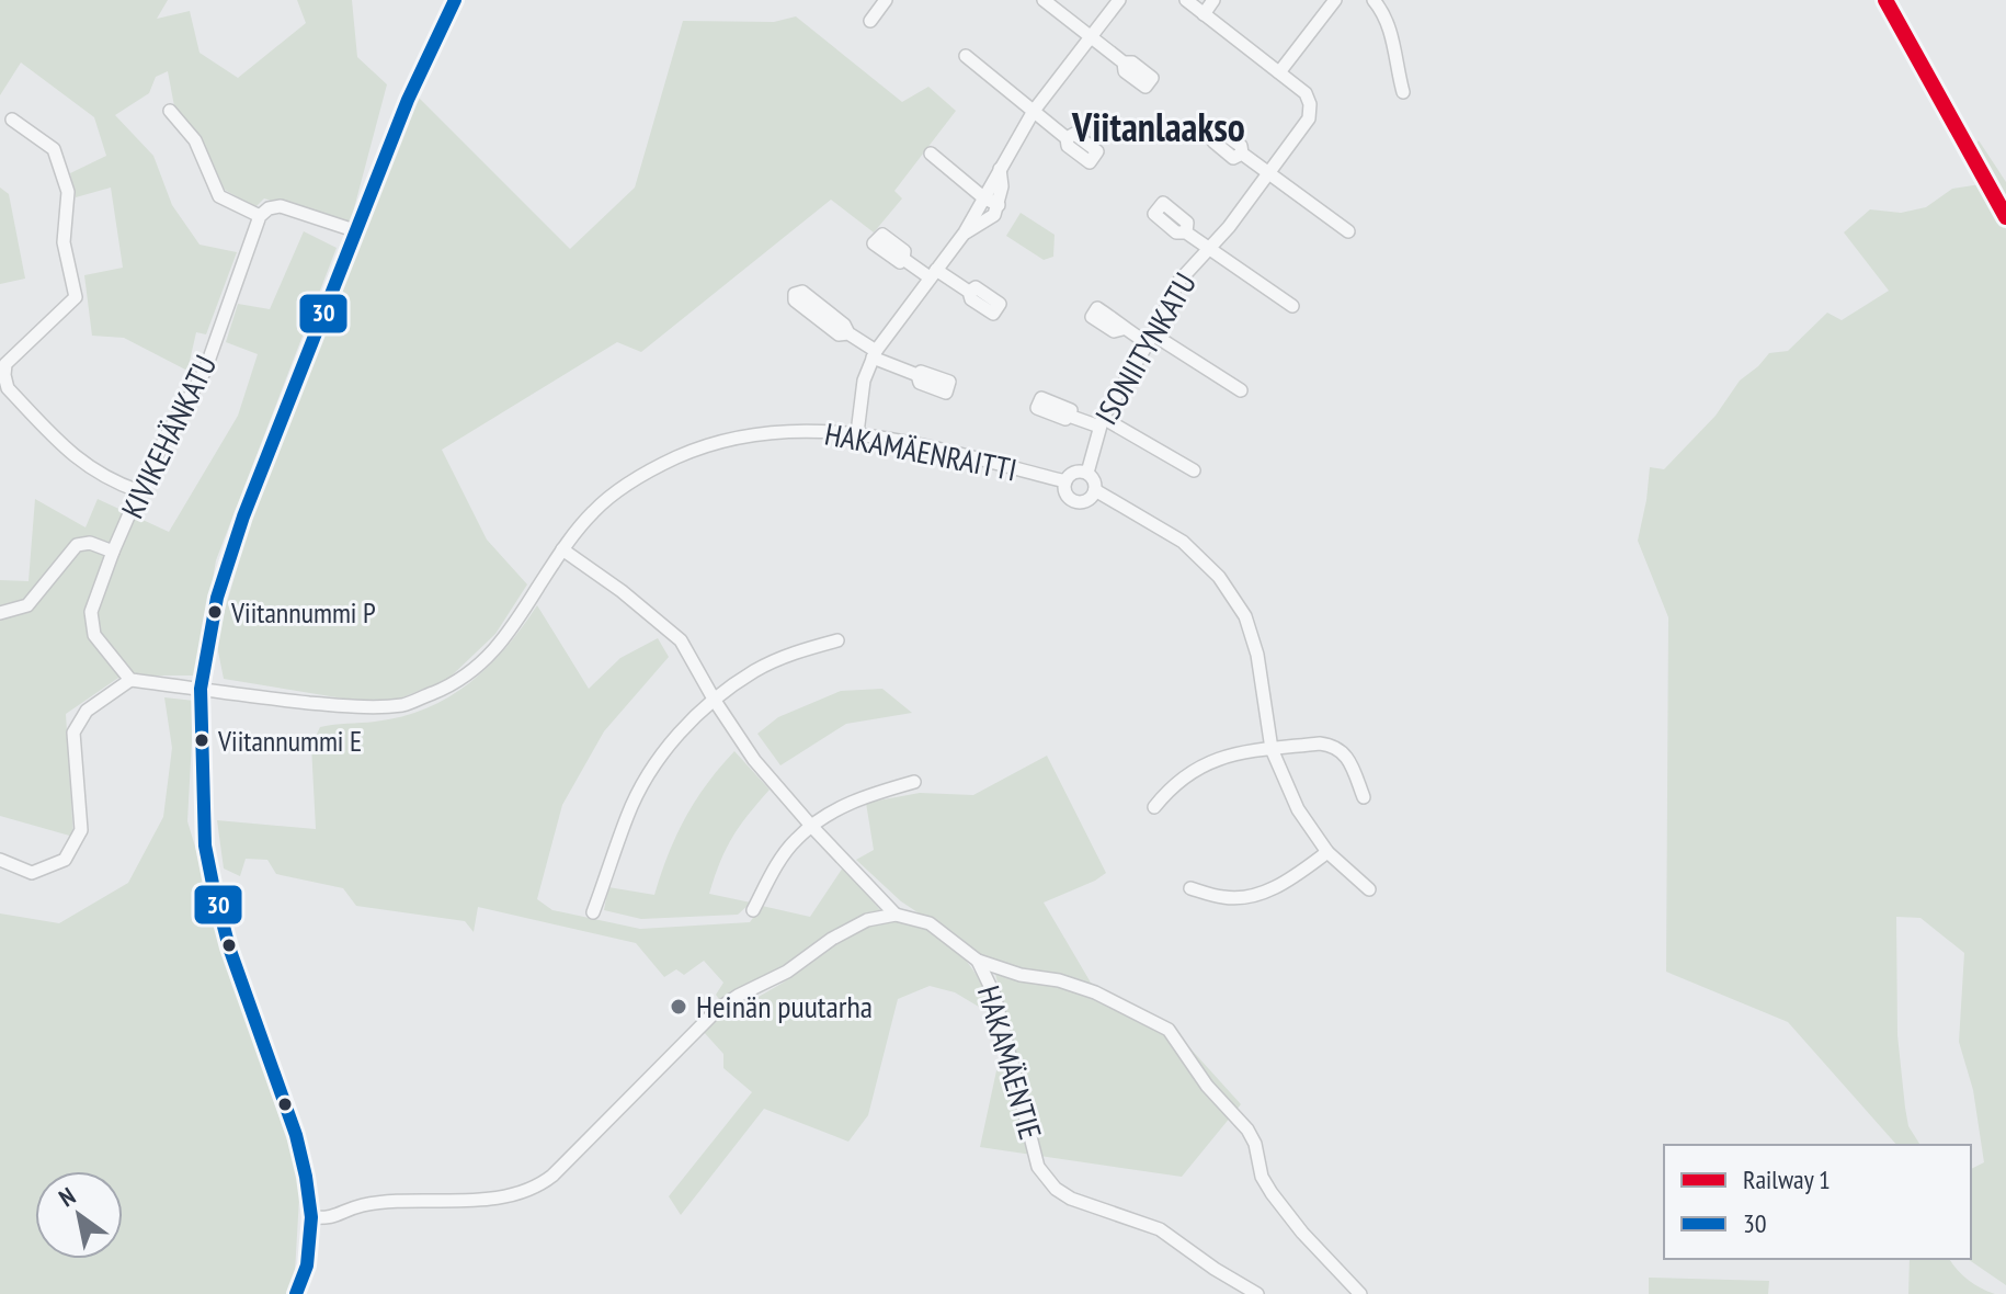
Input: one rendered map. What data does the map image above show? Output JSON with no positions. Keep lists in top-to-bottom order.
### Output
{
  "streets": {
    "street": [
      "ISONIITYNKATU",
      "KIVIKEHÄNKATU",
      "HAKAMÄENRAITTI",
      "HAKAMÄENTIE"
    ]
  },
  "crossings": [
    ["ISONIITYNKATU", "HAKAMÄENRAITTI"]
  ],
  "districts": ["Viitanlaakso"],
  "places": ["Viitannummi P", "Viitannummi E", "Heinän puutarha"],
  "lines": ["rail line 1", "transit line 30"],
  "legend": ["Railway 1", "30"],
  "north": "top left"
}
